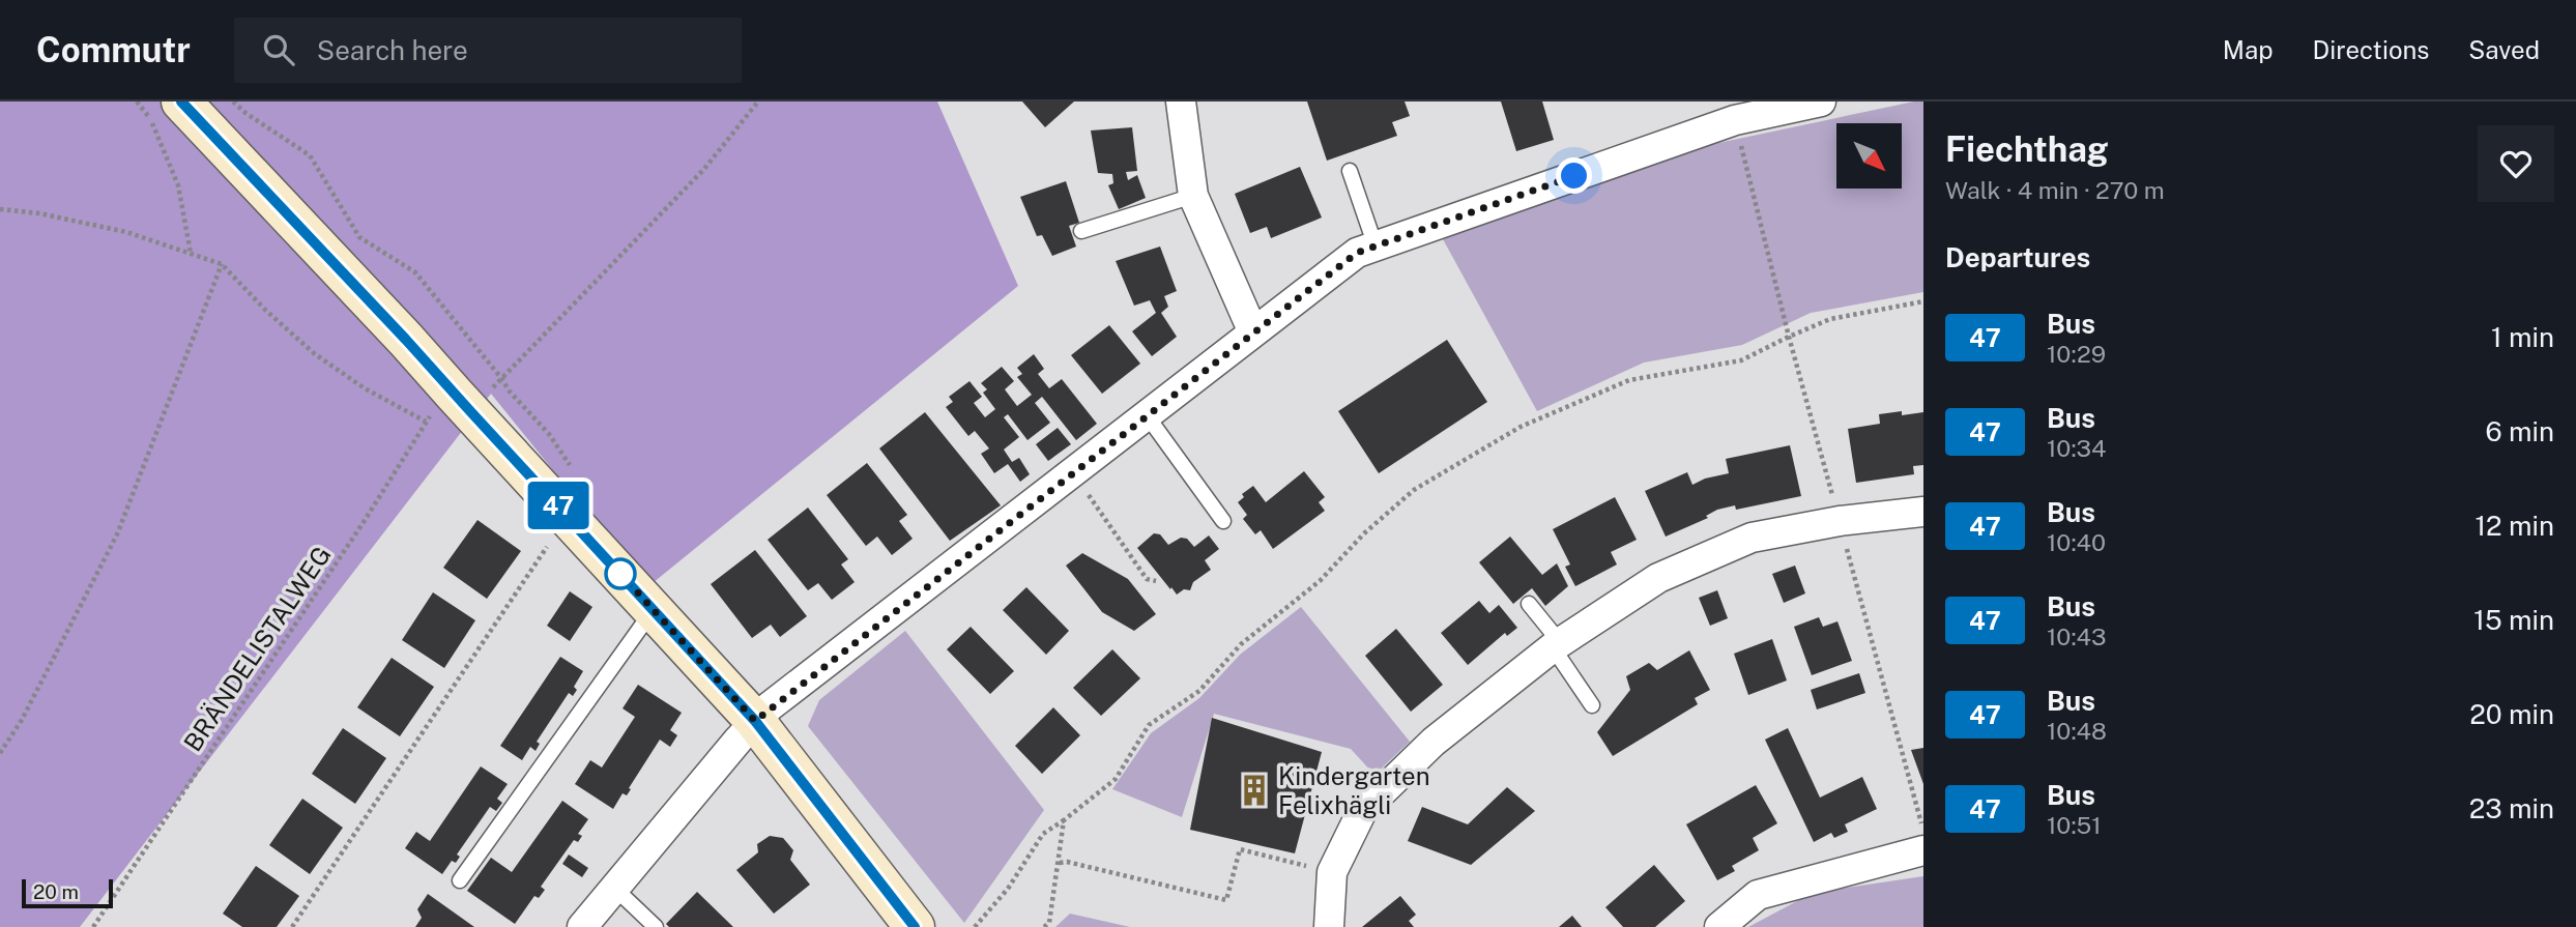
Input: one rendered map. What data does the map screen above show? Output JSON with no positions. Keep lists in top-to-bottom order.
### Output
{
  "streets": {
    "path": ["BRÄNDELISTALWEG"]
  },
  "places": {
    "building": ["Kindergarten Felixhägli"]
  },
  "lines": ["bus line 47"],
  "scale_bar": "20 m",
  "north": "bottom right",
  "page": {
    "header": "Commutr",
    "search": "Search here",
    "nav": ["Map", "Directions", "Saved"],
    "on_map": "47",
    "heading": [
      ["Fiechthag", "Walk · 4 min · 270 m"],
      "Departures"
    ],
    "list": [
      {
        "mark": "47",
        "name": "Bus",
        "note": "10:29",
        "value": "1 min"
      },
      {
        "mark": "47",
        "name": "Bus",
        "note": "10:34",
        "value": "6 min"
      },
      {
        "mark": "47",
        "name": "Bus",
        "note": "10:40",
        "value": "12 min"
      },
      {
        "mark": "47",
        "name": "Bus",
        "note": "10:43",
        "value": "15 min"
      },
      {
        "mark": "47",
        "name": "Bus",
        "note": "10:48",
        "value": "20 min"
      },
      {
        "mark": "47",
        "name": "Bus",
        "note": "10:51",
        "value": "23 min"
      }
    ],
    "scale": "20 m"
  }
}
